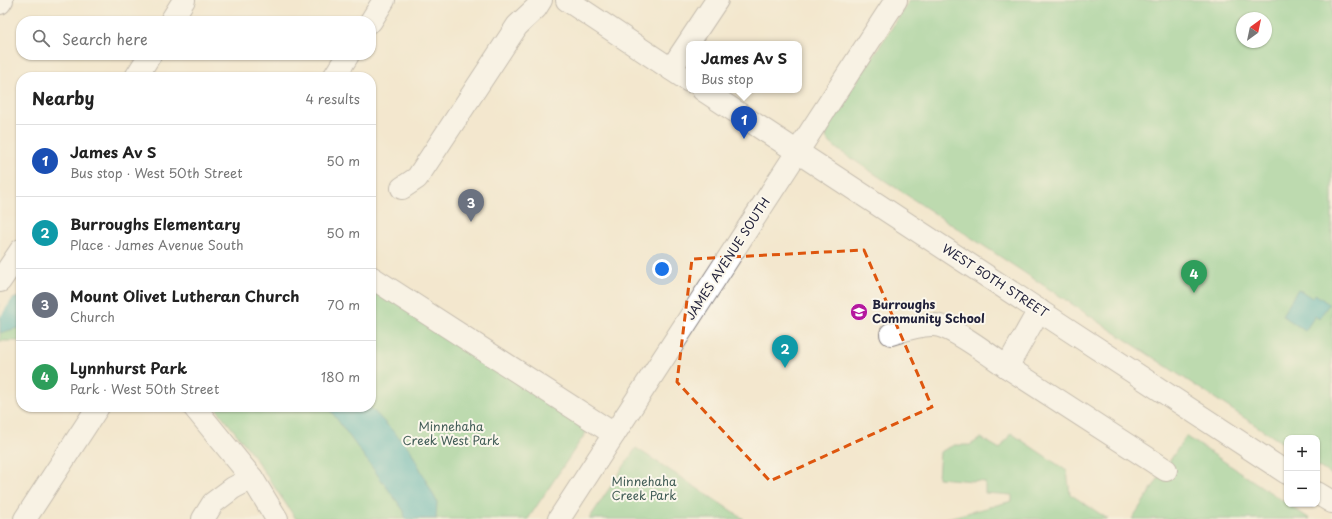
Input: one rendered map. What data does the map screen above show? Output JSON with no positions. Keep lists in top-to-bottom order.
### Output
{
  "streets": {
    "street": ["JAMES AVENUE SOUTH", "WEST 50TH STREET"]
  },
  "crossings": [
    ["JAMES AVENUE SOUTH", "WEST 50TH STREET"]
  ],
  "parks": ["Minnehaha Creek West Park", "Minnehaha Creek Park"],
  "places": {
    "school or university": ["Burroughs Community School"]
  },
  "north": "top right",
  "page": {
    "search": "Search here",
    "popup": ["James Av S", "Bus stop"],
    "heading": ["Nearby", "4 results"],
    "pins": [
      "1",
      "3",
      "4",
      "2"
    ],
    "list": [
      {
        "mark": "1",
        "name": "James Av S",
        "note": "Bus stop · West 50th Street",
        "value": "50 m"
      },
      {
        "mark": "2",
        "name": "Burroughs Elementary",
        "note": "Place · James Avenue South",
        "value": "50 m"
      },
      {
        "mark": "3",
        "name": "Mount Olivet Lutheran Church",
        "note": "Church",
        "value": "70 m"
      },
      {
        "mark": "4",
        "name": "Lynnhurst Park",
        "note": "Park · West 50th Street",
        "value": "180 m"
      }
    ],
    "map_buttons": ["+", "−"]
  }
}
